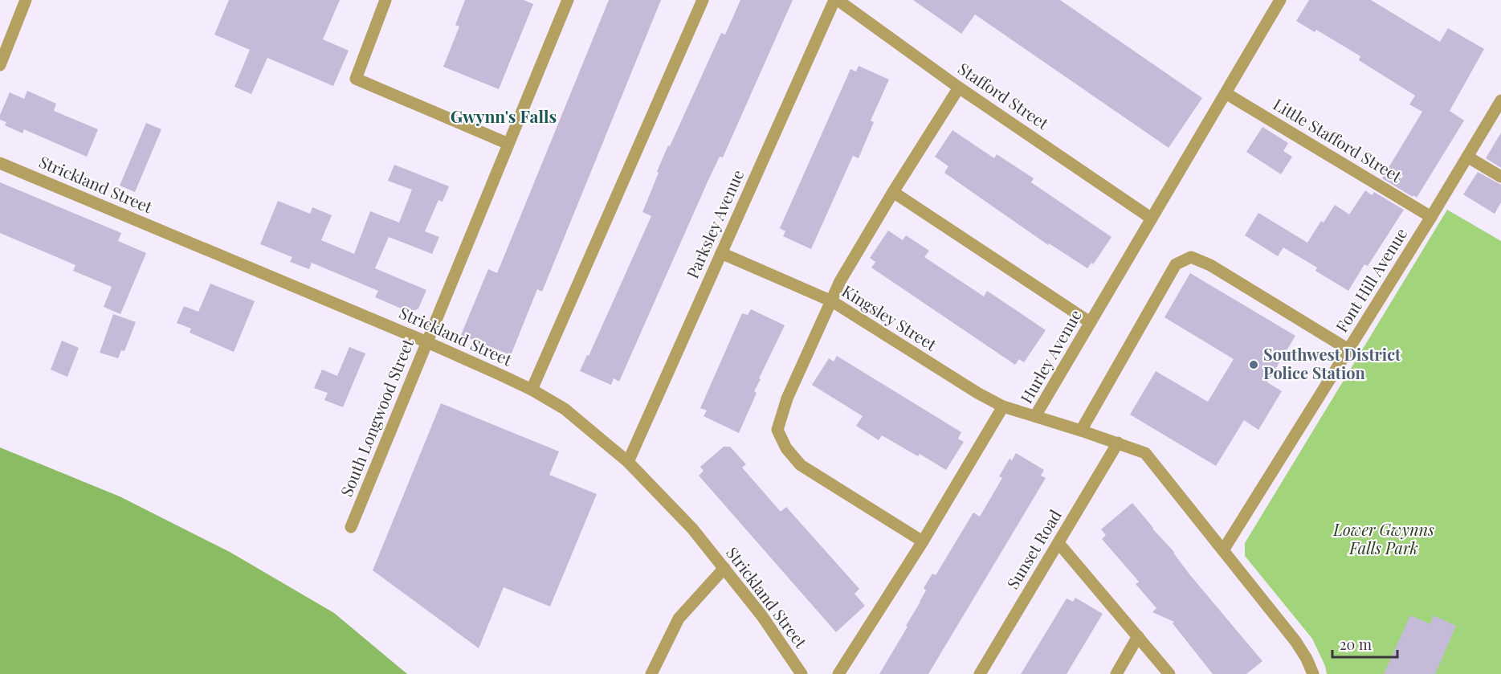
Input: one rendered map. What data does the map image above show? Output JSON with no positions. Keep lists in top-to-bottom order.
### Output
{
  "streets": {
    "street": [
      "Stafford Street",
      "Little Stafford Street",
      "Strickland Street",
      "Parksley Avenue",
      "Font Hill Avenue",
      "Kingsley Street",
      "Hurley Avenue",
      "South Longwood Street",
      "Sunset Road"
    ]
  },
  "crossings": [
    ["Stafford Street", "Parksley Avenue"],
    ["Stafford Street", "Hurley Avenue"],
    ["Little Stafford Street", "Font Hill Avenue"],
    ["Little Stafford Street", "Hurley Avenue"],
    ["Strickland Street", "Parksley Avenue"],
    ["Strickland Street", "South Longwood Street"],
    ["Parksley Avenue", "Kingsley Street"],
    ["Font Hill Avenue", "Hurley Avenue"],
    ["Kingsley Street", "Hurley Avenue"],
    ["Hurley Avenue", "Sunset Road"]
  ],
  "districts": ["Gwynn's Falls"],
  "parks": ["Lower Gwynns Falls Park"],
  "places": ["Southwest District Police Station"],
  "scale_bar": "20 m"
}
